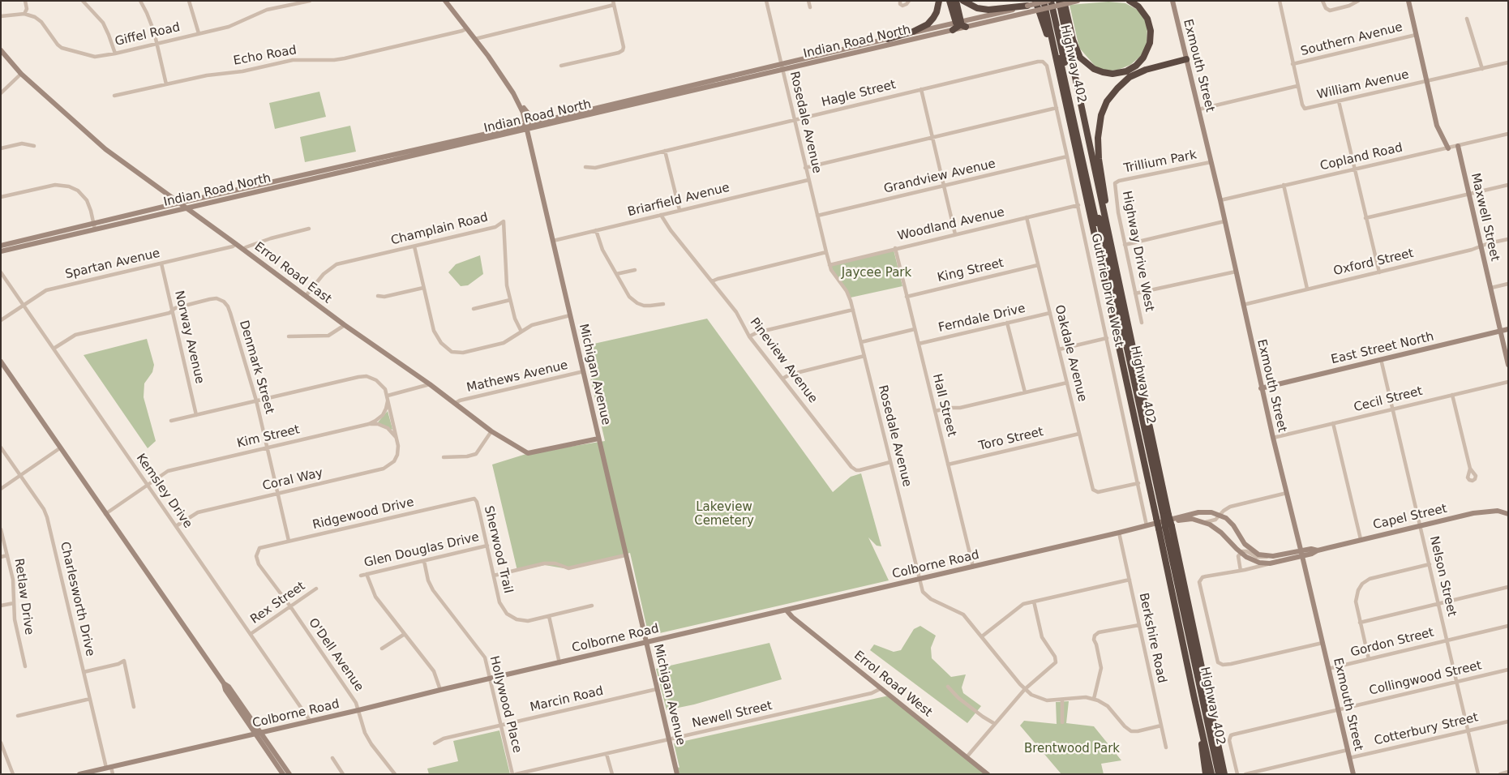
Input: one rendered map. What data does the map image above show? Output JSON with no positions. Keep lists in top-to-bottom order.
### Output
{
  "streets": {
    "highway": ["Highway 402"],
    "main road": [
      "Indian Road North",
      "Exmouth Street",
      "Maxwell Street",
      "Errol Road East",
      "East Street North",
      "Michigan Avenue",
      "Capel Street",
      "Colborne Road",
      "Errol Road West"
    ],
    "street": [
      "Giffel Road",
      "Southern Avenue",
      "Echo Road",
      "William Avenue",
      "Hagle Street",
      "Rosedale Avenue",
      "Copland Road",
      "Trillium Park",
      "Grandview Avenue",
      "Briarfield Avenue",
      "Woodland Avenue",
      "Champlain Road",
      "Highway Drive West",
      "Oxford Street",
      "Spartan Avenue",
      "King Street",
      "Guthrie Drive West",
      "Ferndale Drive",
      "Norway Avenue",
      "Oakdale Avenue",
      "Pineview Avenue",
      "Denmark Street",
      "Mathews Avenue",
      "Cecil Street",
      "Hall Street",
      "Kim Street",
      "Toro Street",
      "Coral Way",
      "Kemsley Drive",
      "Ridgewood Drive",
      "Sherwood Trail",
      "Glen Douglas Drive",
      "Nelson Street",
      "Retlaw Drive",
      "Charlesworth Drive",
      "Rex Street",
      "Berkshire Road",
      "Gordon Street",
      "O'Dell Avenue",
      "Collingwood Street",
      "Marcin Road",
      "Hollywood Place",
      "Newell Street",
      "Cotterbury Street"
    ]
  },
  "crossings": [
    ["Indian Road North", "Highway 402"],
    ["Indian Road North", "Rosedale Avenue"],
    ["Indian Road North", "Errol Road East"],
    ["Indian Road North", "Michigan Avenue"],
    ["Echo Road", "Michigan Avenue"],
    ["Highway 402", "Colborne Road"],
    ["Exmouth Street", "Copland Road"],
    ["Exmouth Street", "Trillium Park"],
    ["Exmouth Street", "Oxford Street"],
    ["Exmouth Street", "East Street North"],
    ["Exmouth Street", "Cecil Street"],
    ["Exmouth Street", "Capel Street"],
    ["Exmouth Street", "Colborne Road"],
    ["Exmouth Street", "Gordon Street"],
    ["Exmouth Street", "Collingwood Street"],
    ["Exmouth Street", "Cotterbury Street"],
    ["Hagle Street", "Rosedale Avenue"],
    ["Hagle Street", "Guthrie Drive West"],
    ["Rosedale Avenue", "Grandview Avenue"],
    ["Rosedale Avenue", "Briarfield Avenue"],
    ["Rosedale Avenue", "Woodland Avenue"],
    ["Rosedale Avenue", "Pineview Avenue"],
    ["Rosedale Avenue", "Colborne Road"],
    ["Copland Road", "Maxwell Street"],
    ["Trillium Park", "Highway Drive West"],
    ["Grandview Avenue", "Guthrie Drive West"],
    ["Briarfield Avenue", "Pineview Avenue"],
    ["Briarfield Avenue", "Michigan Avenue"],
    ["Maxwell Street", "Oxford Street"],
    ["Maxwell Street", "East Street North"],
    ["Woodland Avenue", "Guthrie Drive West"],
    ["Woodland Avenue", "Oakdale Avenue"],
    ["Woodland Avenue", "Hall Street"],
    ["Champlain Road", "Errol Road East"],
    ["Spartan Avenue", "Errol Road East"],
    ["Spartan Avenue", "Norway Avenue"],
    ["Spartan Avenue", "Kemsley Drive"],
    ["King Street", "Oakdale Avenue"],
    ["King Street", "Hall Street"],
    ["Errol Road East", "Michigan Avenue"],
    ["Errol Road East", "Mathews Avenue"],
    ["Guthrie Drive West", "Oakdale Avenue"],
    ["Guthrie Drive West", "Colborne Road"],
    ["Ferndale Drive", "Oakdale Avenue"],
    ["Ferndale Drive", "Hall Street"],
    ["Norway Avenue", "Denmark Street"],
    ["East Street North", "Nelson Street"],
    ["Oakdale Avenue", "Toro Street"],
    ["Denmark Street", "Kim Street"],
    ["Denmark Street", "Coral Way"],
    ["Denmark Street", "Ridgewood Drive"],
    ["Michigan Avenue", "Mathews Avenue"],
    ["Michigan Avenue", "Colborne Road"],
    ["Michigan Avenue", "Marcin Road"],
    ["Michigan Avenue", "Newell Street"],
    ["Cecil Street", "Nelson Street"],
    ["Hall Street", "Toro Street"],
    ["Hall Street", "Colborne Road"],
    ["Kim Street", "Coral Way"],
    ["Kim Street", "Kemsley Drive"],
    ["Coral Way", "Kemsley Drive"],
    ["Kemsley Drive", "Colborne Road"],
    ["Kemsley Drive", "Rex Street"],
    ["Ridgewood Drive", "Sherwood Trail"],
    ["Ridgewood Drive", "O'Dell Avenue"],
    ["Capel Street", "Colborne Road"],
    ["Capel Street", "Nelson Street"],
    ["Sherwood Trail", "Glen Douglas Drive"],
    ["Glen Douglas Drive", "Hollywood Place"],
    ["Colborne Road", "Charlesworth Drive"],
    ["Colborne Road", "Berkshire Road"],
    ["Colborne Road", "O'Dell Avenue"],
    ["Colborne Road", "Errol Road West"],
    ["Colborne Road", "Hollywood Place"],
    ["Nelson Street", "Gordon Street"],
    ["Nelson Street", "Collingwood Street"],
    ["Nelson Street", "Cotterbury Street"],
    ["Rex Street", "O'Dell Avenue"],
    ["Errol Road West", "Newell Street"],
    ["Marcin Road", "Hollywood Place"]
  ],
  "parks": ["Jaycee Park", "Lakeview Cemetery", "Brentwood Park"]
}
